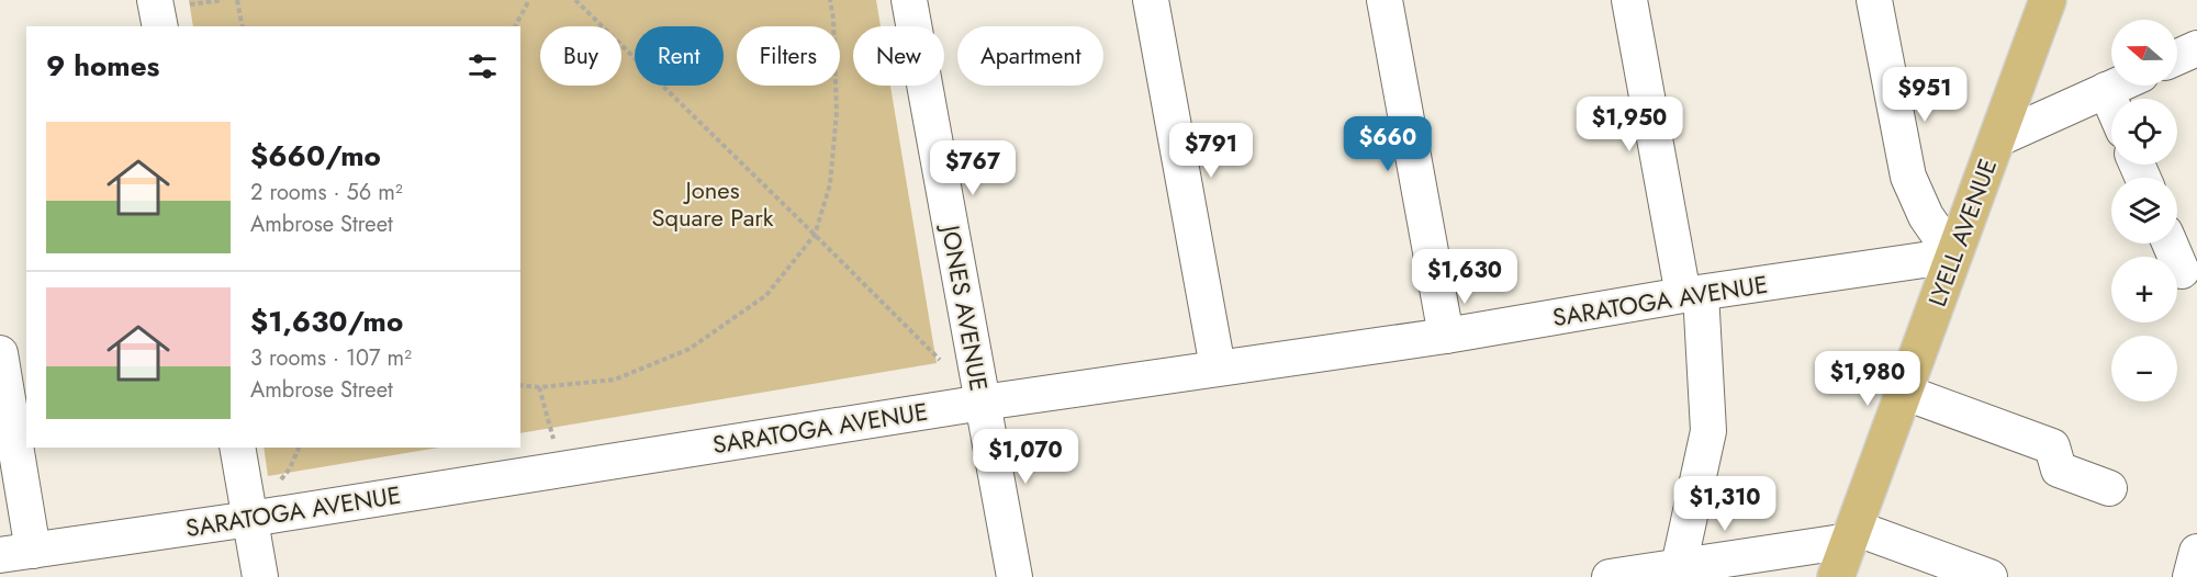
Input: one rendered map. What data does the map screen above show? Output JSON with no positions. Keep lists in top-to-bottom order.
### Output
{
  "streets": {
    "main road": ["LYELL AVENUE"],
    "street": ["SARATOGA AVENUE", "JONES AVENUE"]
  },
  "crossings": [
    ["LYELL AVENUE", "SARATOGA AVENUE"],
    ["SARATOGA AVENUE", "JONES AVENUE"]
  ],
  "parks": ["Jones Square Park"],
  "north": "left",
  "page": {
    "map_buttons": ["+", "−"],
    "chip": [
      "Buy",
      "Rent",
      "Filters",
      "New",
      "Apartment"
    ],
    "heading": "9 homes",
    "price": [
      "$951",
      "$1,950",
      "$660",
      "$791",
      "$767",
      "$1,630",
      "$1,980",
      "$1,070",
      "$1,310"
    ],
    "list": [
      {
        "name": "$660/mo",
        "note": "2 rooms · 56 m² · Ambrose Street"
      },
      {
        "name": "$1,630/mo",
        "note": "3 rooms · 107 m² · Ambrose Street"
      }
    ]
  }
}
